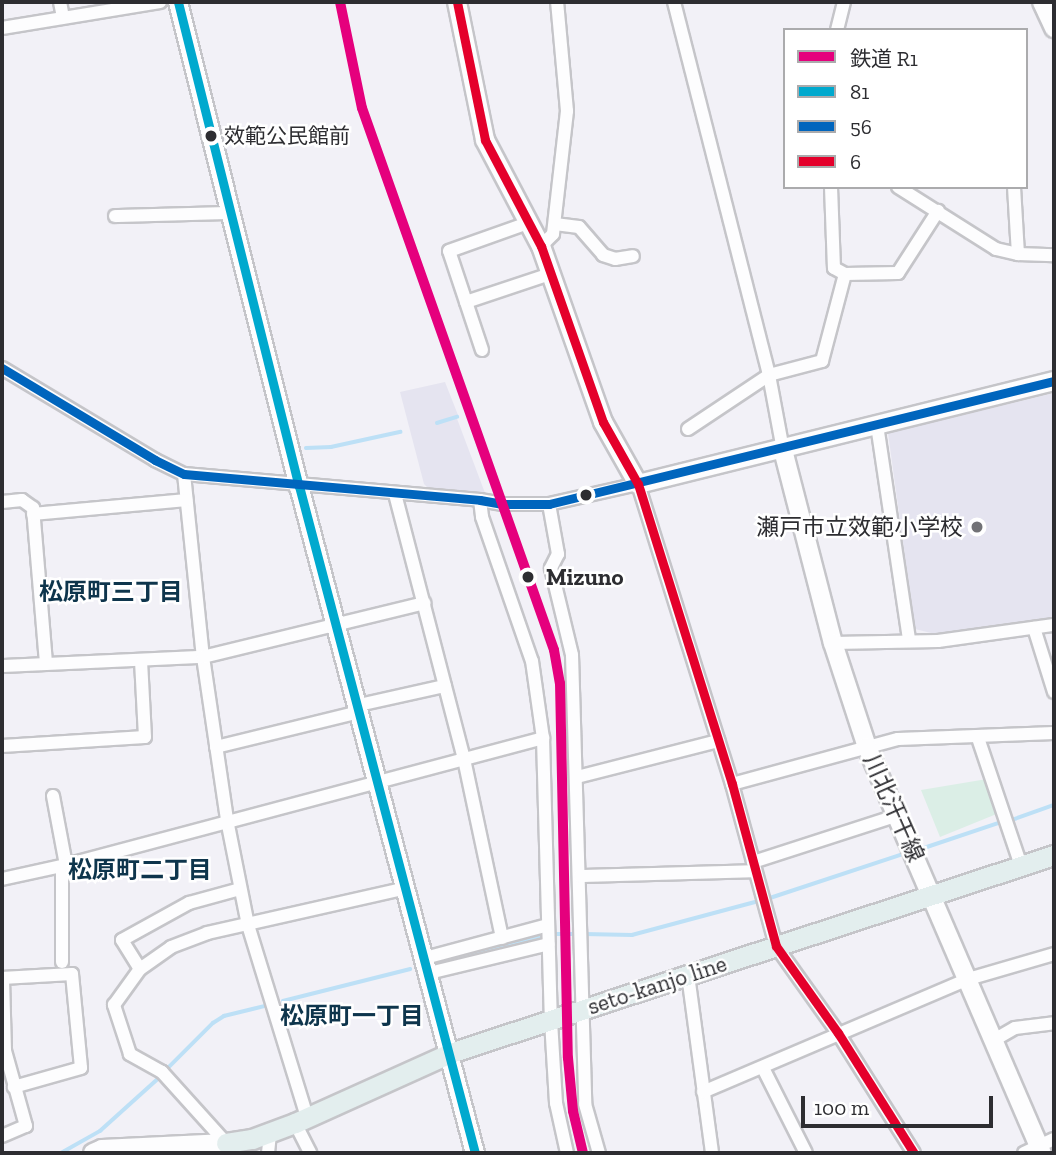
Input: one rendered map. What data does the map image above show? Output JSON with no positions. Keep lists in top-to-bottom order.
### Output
{
  "streets": {
    "main road": ["seto-kanjo line"],
    "street": ["川北汗干線"]
  },
  "crossings": [
    ["川北汗干線", "seto-kanjo line"]
  ],
  "districts": ["松原町三丁目", "松原町二丁目", "松原町一丁目"],
  "places": ["效範公民館前", "瀬戸市立效範小学校", "Mizuno"],
  "lines": [
    "rail line R1",
    "transit line 81",
    "transit line 6",
    "transit line 56"
  ],
  "legend": [
    "鉄道 R1",
    "81",
    "56",
    "6"
  ],
  "scale_bar": "100 m"
}
